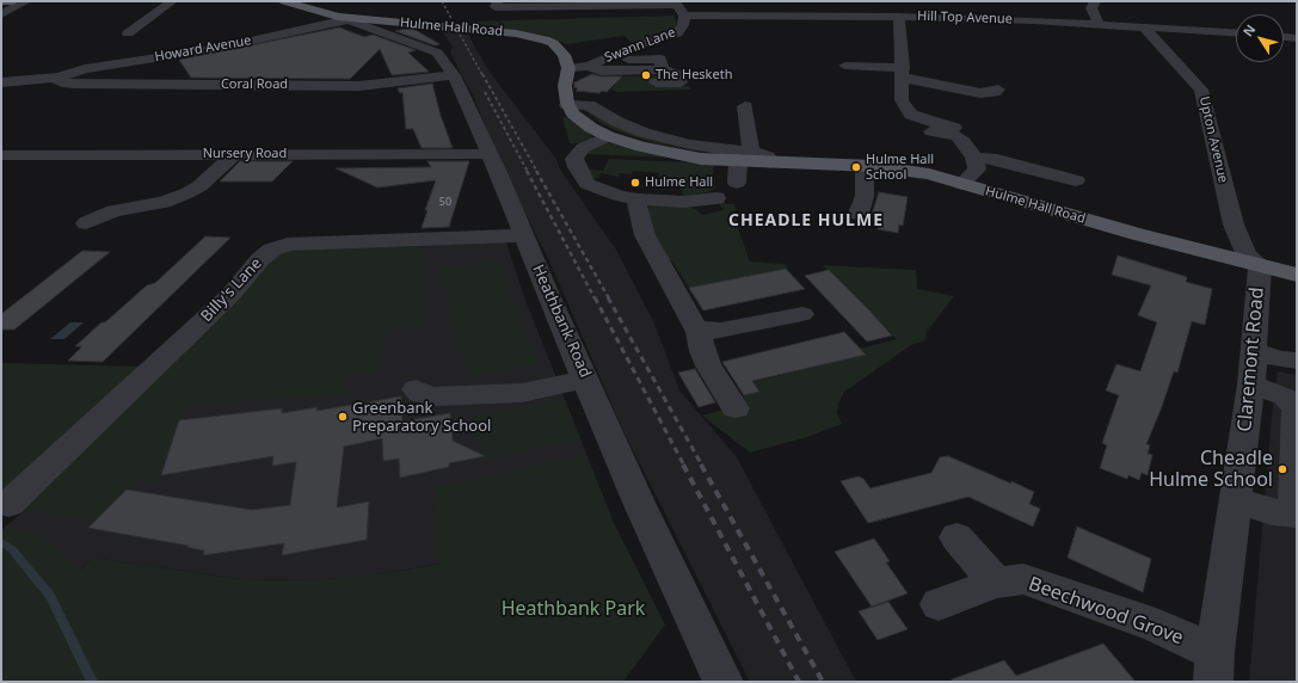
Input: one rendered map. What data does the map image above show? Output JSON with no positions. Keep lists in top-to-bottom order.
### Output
{
  "streets": {
    "main road": ["Hulme Hall Road"],
    "street": [
      "Hill Top Avenue",
      "Swann Lane",
      "Howard Avenue",
      "Coral Road",
      "Upton Avenue",
      "Nursery Road",
      "Billy's Lane",
      "Heathbank Road",
      "Claremont Road",
      "Beechwood Grove"
    ]
  },
  "crossings": [
    ["Hill Top Avenue", "Swann Lane"],
    ["Hill Top Avenue", "Upton Avenue"],
    ["Hulme Hall Road", "Swann Lane"],
    ["Hulme Hall Road", "Howard Avenue"],
    ["Hulme Hall Road", "Upton Avenue"],
    ["Hulme Hall Road", "Heathbank Road"],
    ["Hulme Hall Road", "Claremont Road"],
    ["Howard Avenue", "Coral Road"],
    ["Howard Avenue", "Heathbank Road"],
    ["Coral Road", "Heathbank Road"],
    ["Upton Avenue", "Claremont Road"],
    ["Nursery Road", "Heathbank Road"],
    ["Billy's Lane", "Heathbank Road"],
    ["Claremont Road", "Beechwood Grove"]
  ],
  "districts": ["CHEADLE HULME"],
  "parks": ["Heathbank Park"],
  "places": [
    "The Hesketh",
    "Hulme Hall School",
    "Hulme Hall",
    "Greenbank Preparatory School",
    "Cheadle Hulme School"
  ],
  "house_numbers": ["50"],
  "north": "top left"
}
